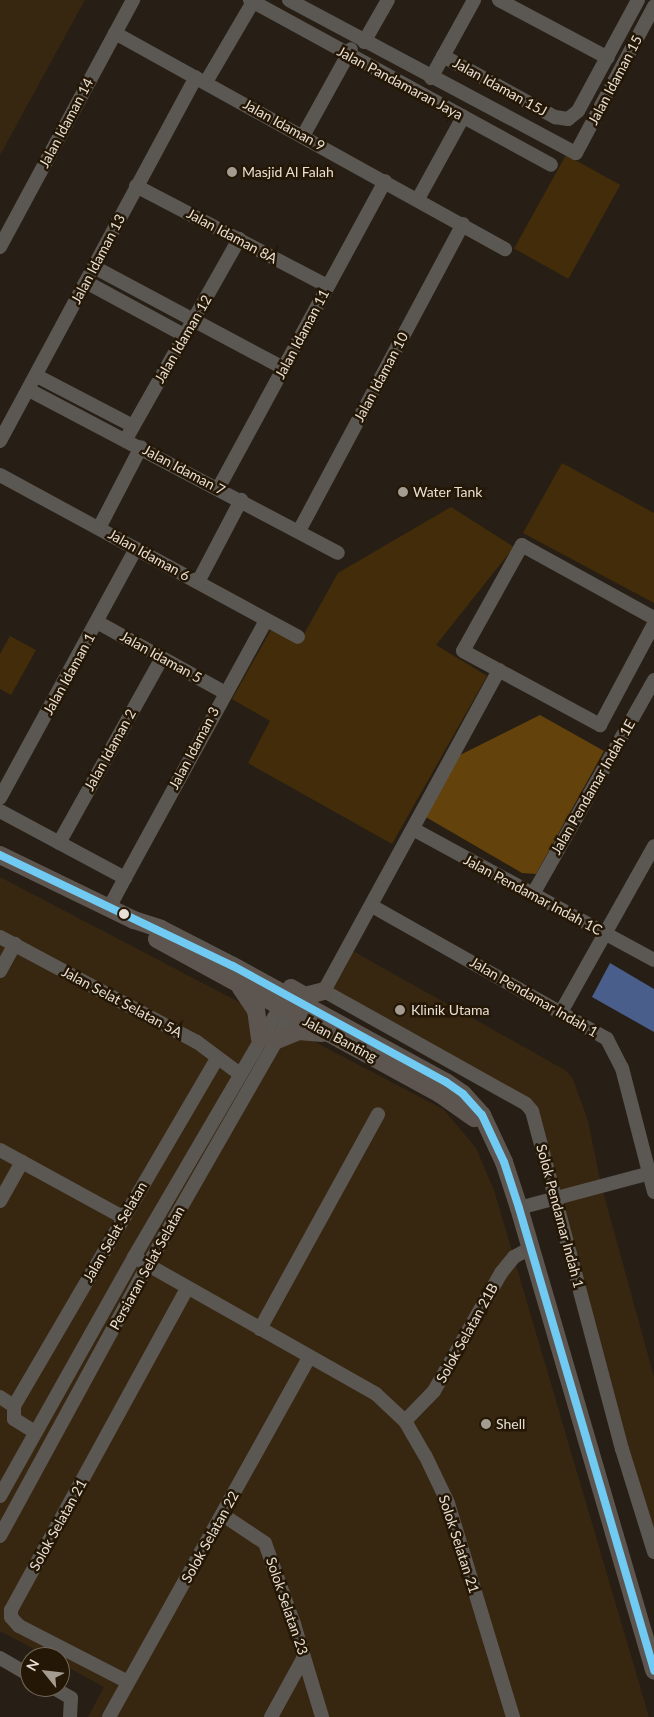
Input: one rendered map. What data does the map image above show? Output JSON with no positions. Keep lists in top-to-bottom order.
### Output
{
  "streets": {
    "main road": ["Jalan Banting"],
    "street": [
      "Jalan Idaman 15",
      "Jalan Pandamaran Jaya",
      "Jalan Idaman 15J",
      "Jalan Idaman 14",
      "Jalan Idaman 9",
      "Jalan Idaman 8A",
      "Jalan Idaman 13",
      "Jalan Idaman 11",
      "Jalan Idaman 12",
      "Jalan Idaman 10",
      "Jalan Idaman 7",
      "Jalan Idaman 6",
      "Jalan Idaman 5",
      "Jalan Idaman 1",
      "Jalan Idaman 3",
      "Jalan Idaman 2",
      "Jalan Pendamar Indah 1E",
      "Jalan Pendamar Indah 1C",
      "Jalan Pendamar Indah 1",
      "Jalan Selat Selatan 5A",
      "Solok Pendamar Indah 1",
      "Jalan Selat Selatan",
      "Persiaran Selat Selatan",
      "Solok Selatan 21B",
      "Solok Selatan 21",
      "Solok Selatan 22",
      "Solok Selatan 23"
    ]
  },
  "crossings": [
    ["Jalan Idaman 15", "Jalan Pandamaran Jaya"],
    ["Jalan Pandamaran Jaya", "Jalan Idaman 13"],
    ["Jalan Idaman 14", "Jalan Idaman 9"],
    ["Jalan Idaman 9", "Jalan Idaman 13"],
    ["Jalan Idaman 9", "Jalan Idaman 11"],
    ["Jalan Idaman 9", "Jalan Idaman 10"],
    ["Jalan Idaman 8A", "Jalan Idaman 13"],
    ["Jalan Idaman 8A", "Jalan Idaman 11"],
    ["Jalan Idaman 8A", "Jalan Idaman 12"],
    ["Jalan Idaman 13", "Jalan Idaman 7"],
    ["Jalan Idaman 11", "Jalan Idaman 7"],
    ["Jalan Idaman 12", "Jalan Idaman 7"],
    ["Jalan Idaman 10", "Jalan Idaman 7"],
    ["Jalan Idaman 6", "Jalan Idaman 1"],
    ["Jalan Idaman 6", "Jalan Idaman 3"],
    ["Jalan Idaman 5", "Jalan Idaman 1"],
    ["Jalan Idaman 5", "Jalan Idaman 3"],
    ["Jalan Idaman 5", "Jalan Idaman 2"],
    ["Jalan Idaman 3", "Jalan Banting"],
    ["Jalan Pendamar Indah 1E", "Jalan Pendamar Indah 1C"],
    ["Jalan Selat Selatan 5A", "Jalan Selat Selatan"],
    ["Jalan Selat Selatan 5A", "Persiaran Selat Selatan"],
    ["Jalan Banting", "Persiaran Selat Selatan"],
    ["Jalan Banting", "Solok Selatan 21B"],
    ["Persiaran Selat Selatan", "Solok Selatan 21"],
    ["Solok Selatan 21B", "Solok Selatan 21"],
    ["Solok Selatan 21", "Solok Selatan 22"],
    ["Solok Selatan 22", "Solok Selatan 23"]
  ],
  "places": [
    "Masjid Al Falah",
    "Water Tank",
    "Klinik Utama",
    "Shell"
  ],
  "north": "top left"
}
